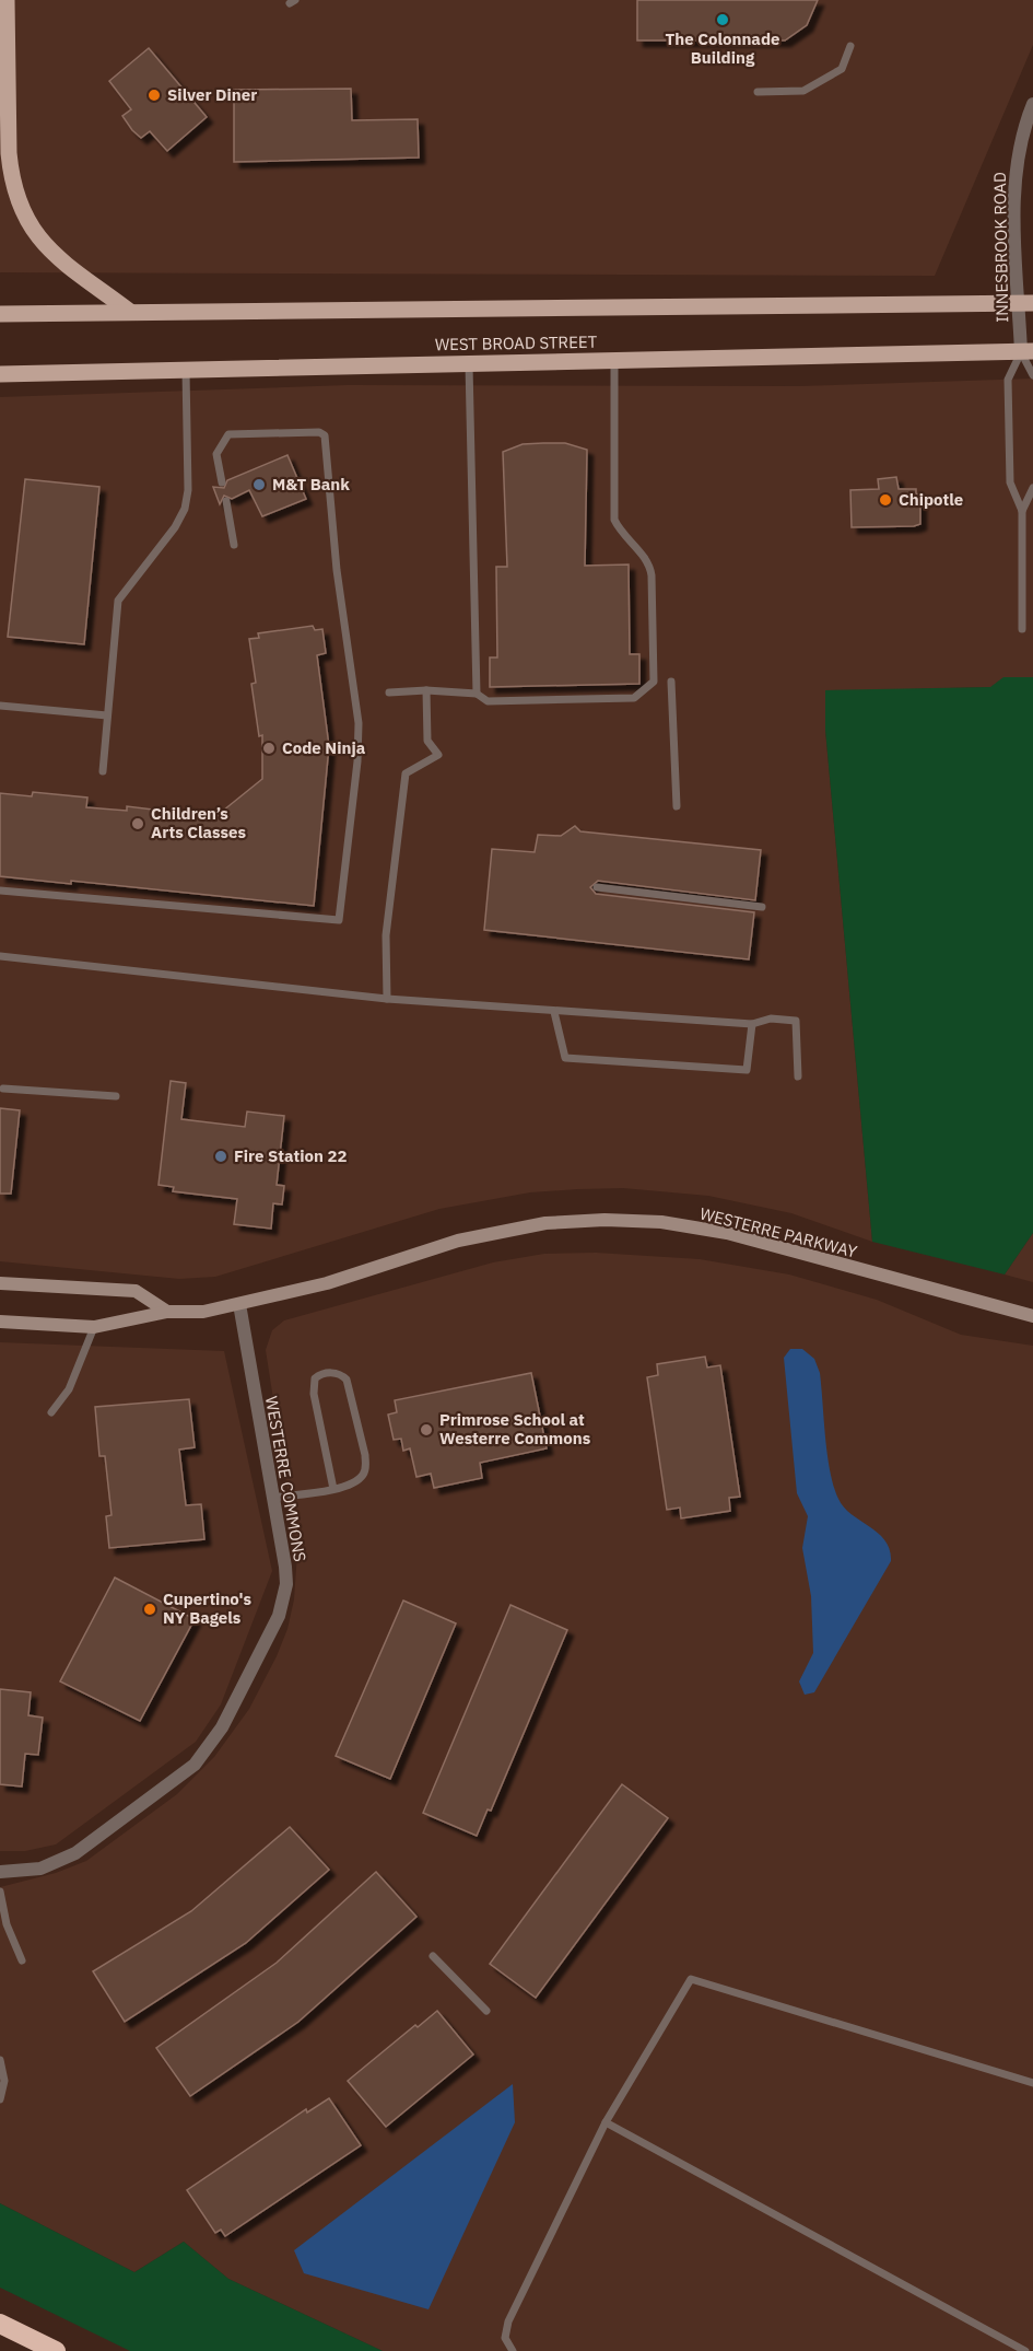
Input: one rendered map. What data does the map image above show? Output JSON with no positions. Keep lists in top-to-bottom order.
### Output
{
  "streets": {
    "main road": ["WEST BROAD STREET"],
    "street": ["INNESBROOK ROAD", "WESTERRE PARKWAY", "WESTERRE COMMONS"]
  },
  "crossings": [
    ["INNESBROOK ROAD", "WEST BROAD STREET"],
    ["WESTERRE PARKWAY", "WESTERRE COMMONS"]
  ],
  "places": [
    "The Colonnade Building",
    "Silver Diner",
    "M&T Bank",
    "Chipotle",
    "Code Ninja",
    "Children’s Arts Classes",
    "Fire Station 22",
    "Primrose School at Westerre Commons",
    "Cupertino's NY Bagels"
  ]
}
